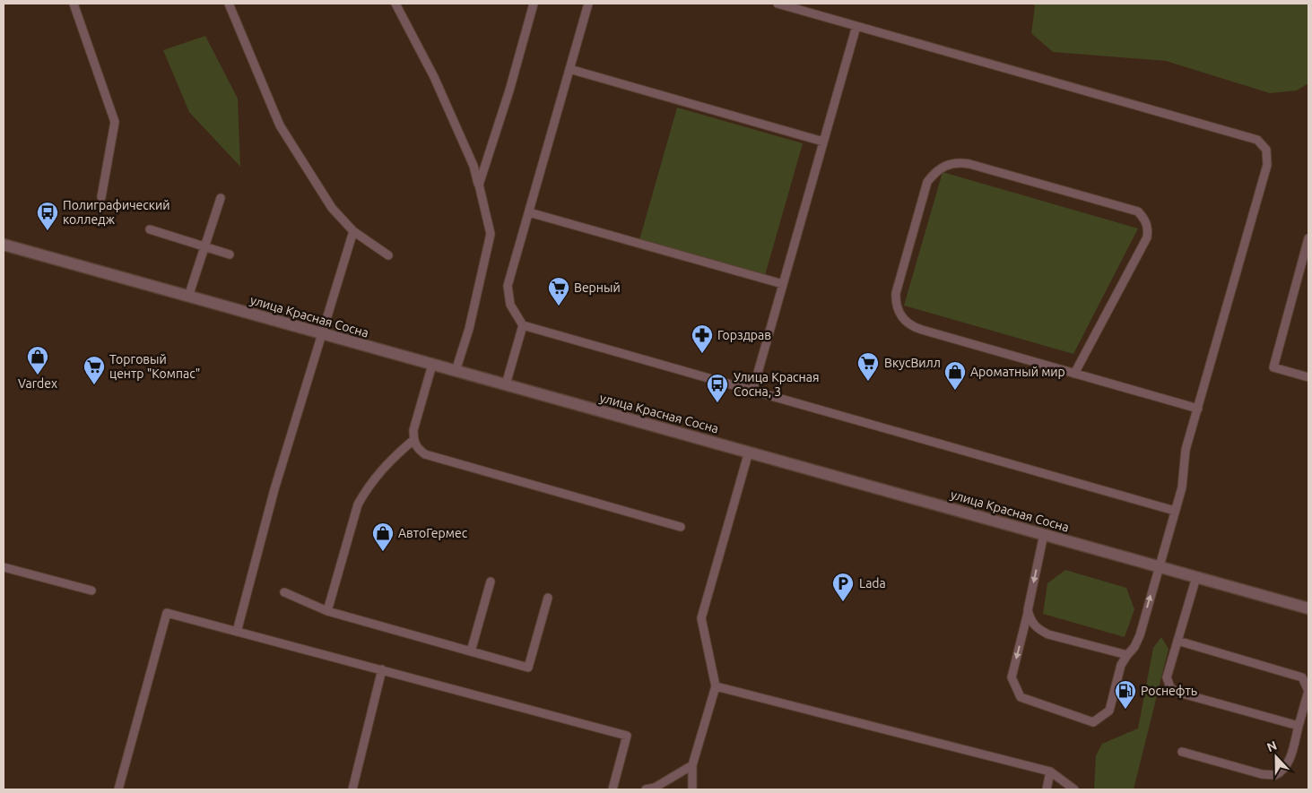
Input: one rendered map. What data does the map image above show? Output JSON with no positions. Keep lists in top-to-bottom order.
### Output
{
  "streets": {
    "street": ["улица Красная Сосна"]
  },
  "places": {
    "bus stop": ["Полиграфический колледж", "Улица Красная Сосна, 3"],
    "supermarket": ["Верный", "ВкусВилл", "Торговый центр \"Компас\""],
    "pharmacy": ["Горздрав"],
    "shop": ["Vardex", "Ароматный мир", "АвтоГермес"],
    "parking": ["Lada"],
    "fuel station": ["Роснефть"]
  },
  "north": "top"
}
